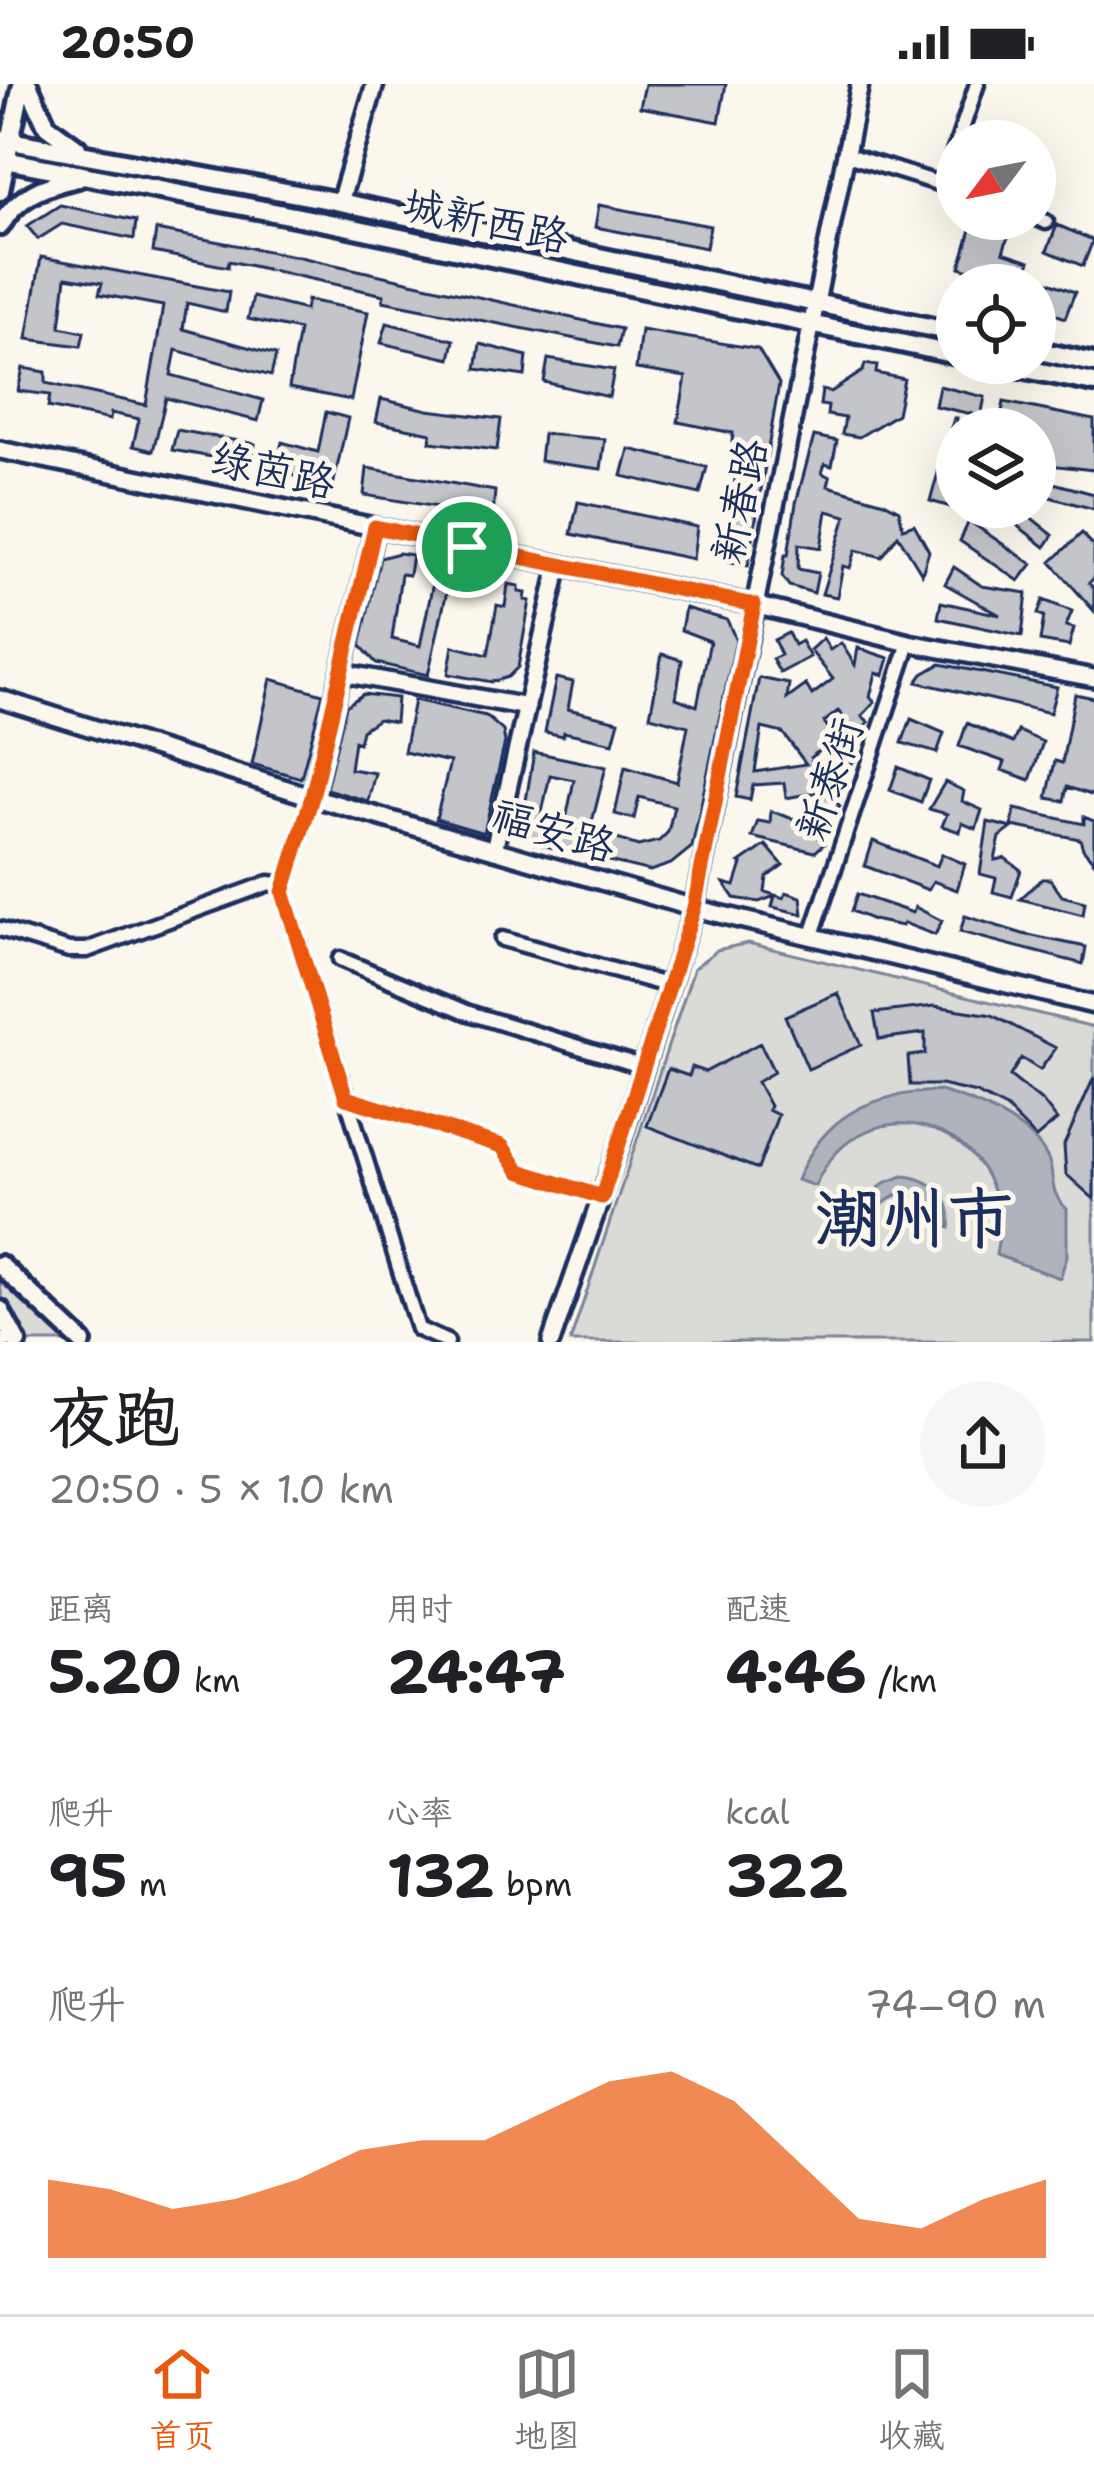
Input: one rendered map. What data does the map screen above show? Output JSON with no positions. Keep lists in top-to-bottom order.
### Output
{
  "streets": {
    "main road": ["城新西路"],
    "street": [
      "绿茵路",
      "新春路",
      "新泰街",
      "福安路"
    ]
  },
  "crossings": [
    ["城新西路", "新春路"],
    ["绿茵路", "新春路"],
    ["绿茵路", "新泰街"],
    ["新春路", "福安路"],
    ["新泰街", "福安路"]
  ],
  "districts": ["潮州市"],
  "north": "bottom left",
  "page": {
    "status": "20:50",
    "heading": ["夜跑", "20:50 · 5 × 1.0 km"],
    "stats": [
      ["距离", "5.20 km"],
      ["用时", "24:47"],
      ["配速", "4:46 /km"],
      ["爬升", "95 m"],
      ["心率", "132 bpm"],
      ["kcal", "322"]
    ],
    "chart": ["爬升", "74–90 m"],
    "tabs": ["首页", "地图", "收藏"]
  }
}
